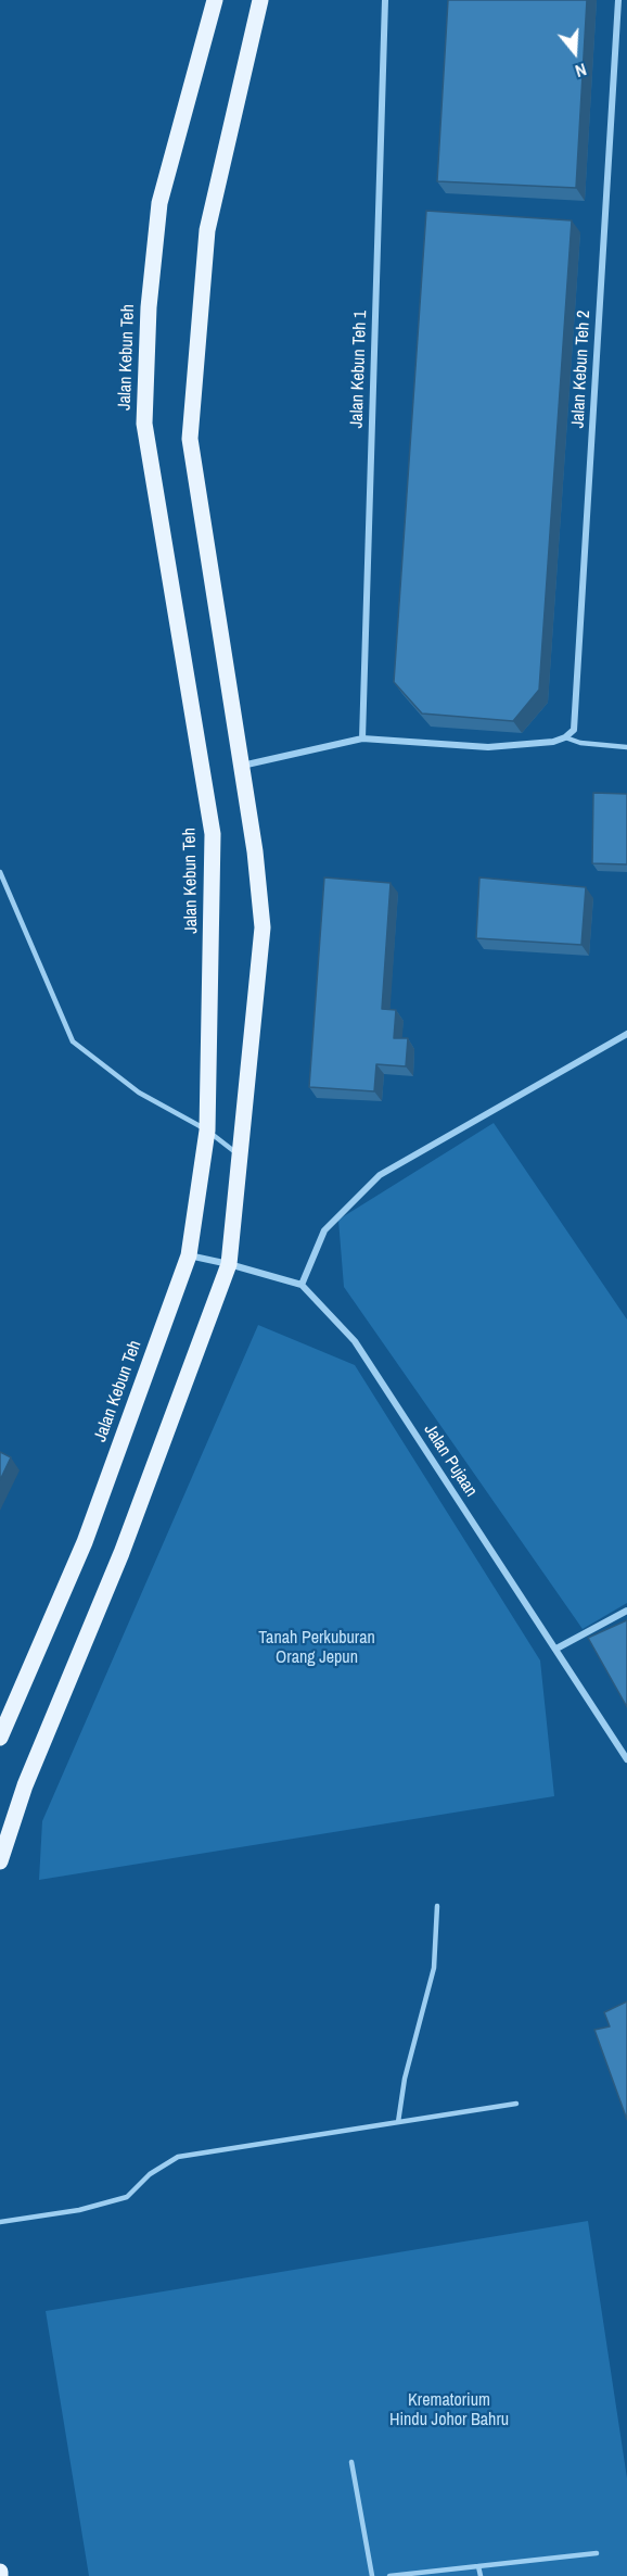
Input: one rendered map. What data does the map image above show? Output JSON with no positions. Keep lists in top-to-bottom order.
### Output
{
  "streets": {
    "main road": ["Jalan Kebun Teh"],
    "street": ["Jalan Kebun Teh 1", "Jalan Kebun Teh 2", "Jalan Pujaan"]
  },
  "parks": ["Tanah Perkuburan Orang Jepun", "Krematorium Hindu Johor Bahru"],
  "north": "bottom"
}
